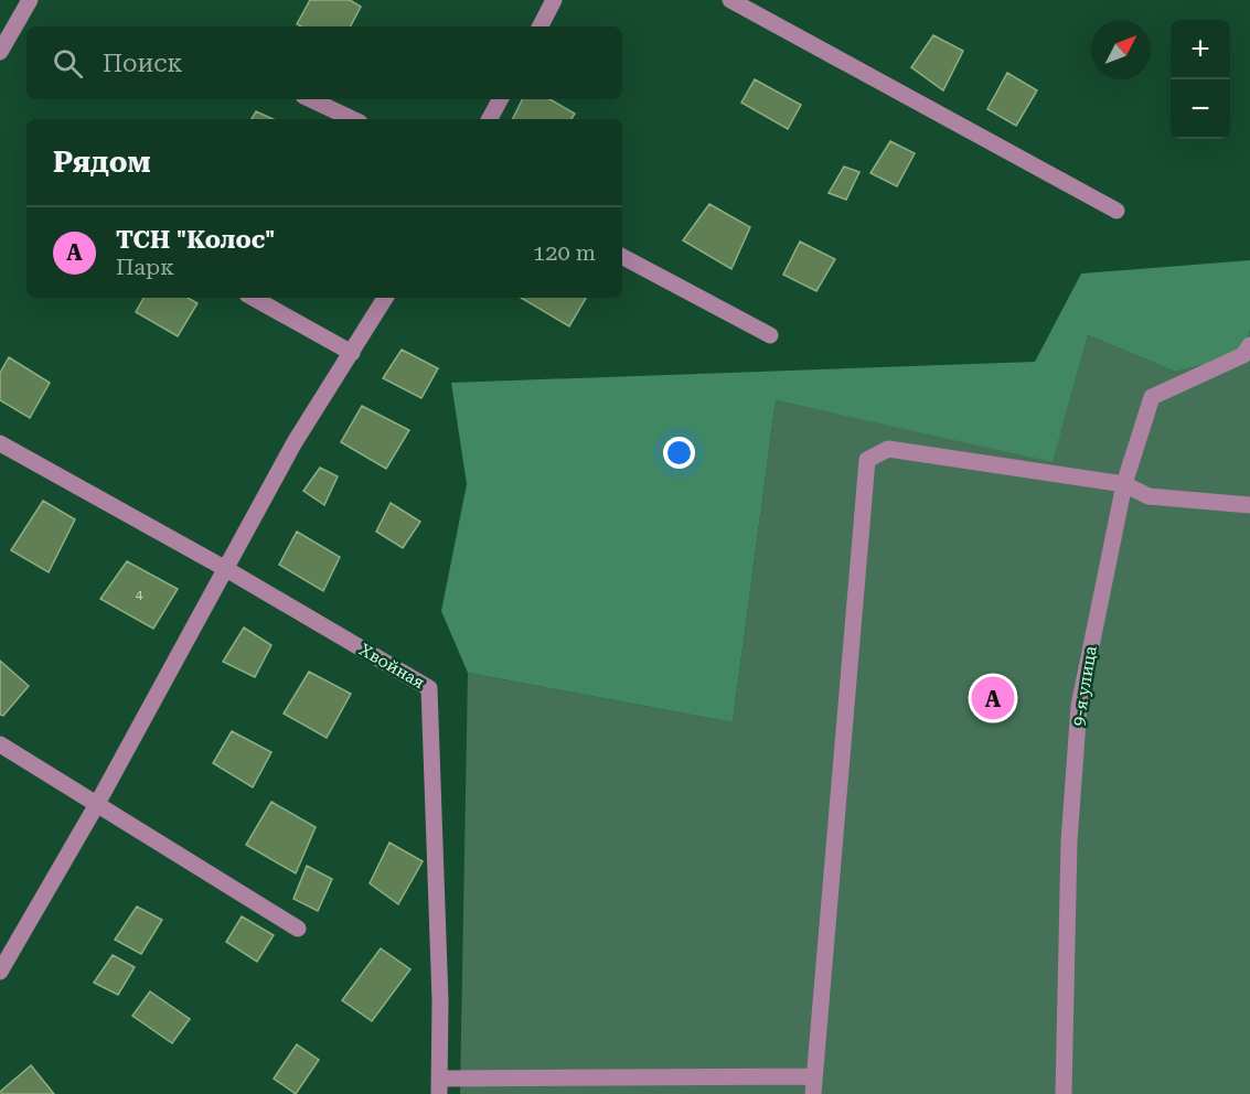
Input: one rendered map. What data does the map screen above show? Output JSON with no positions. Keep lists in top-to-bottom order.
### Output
{
  "streets": {
    "street": ["Хвойная", "9-я улица"]
  },
  "house_numbers": ["4"],
  "north": "top right",
  "page": {
    "map_buttons": ["+", "−"],
    "search": "Поиск",
    "heading": "Рядом",
    "list": [
      {
        "mark": "A",
        "name": "ТСН \"Колос\"",
        "note": "Парк",
        "value": "120 m"
      }
    ],
    "pins": "A"
  }
}
